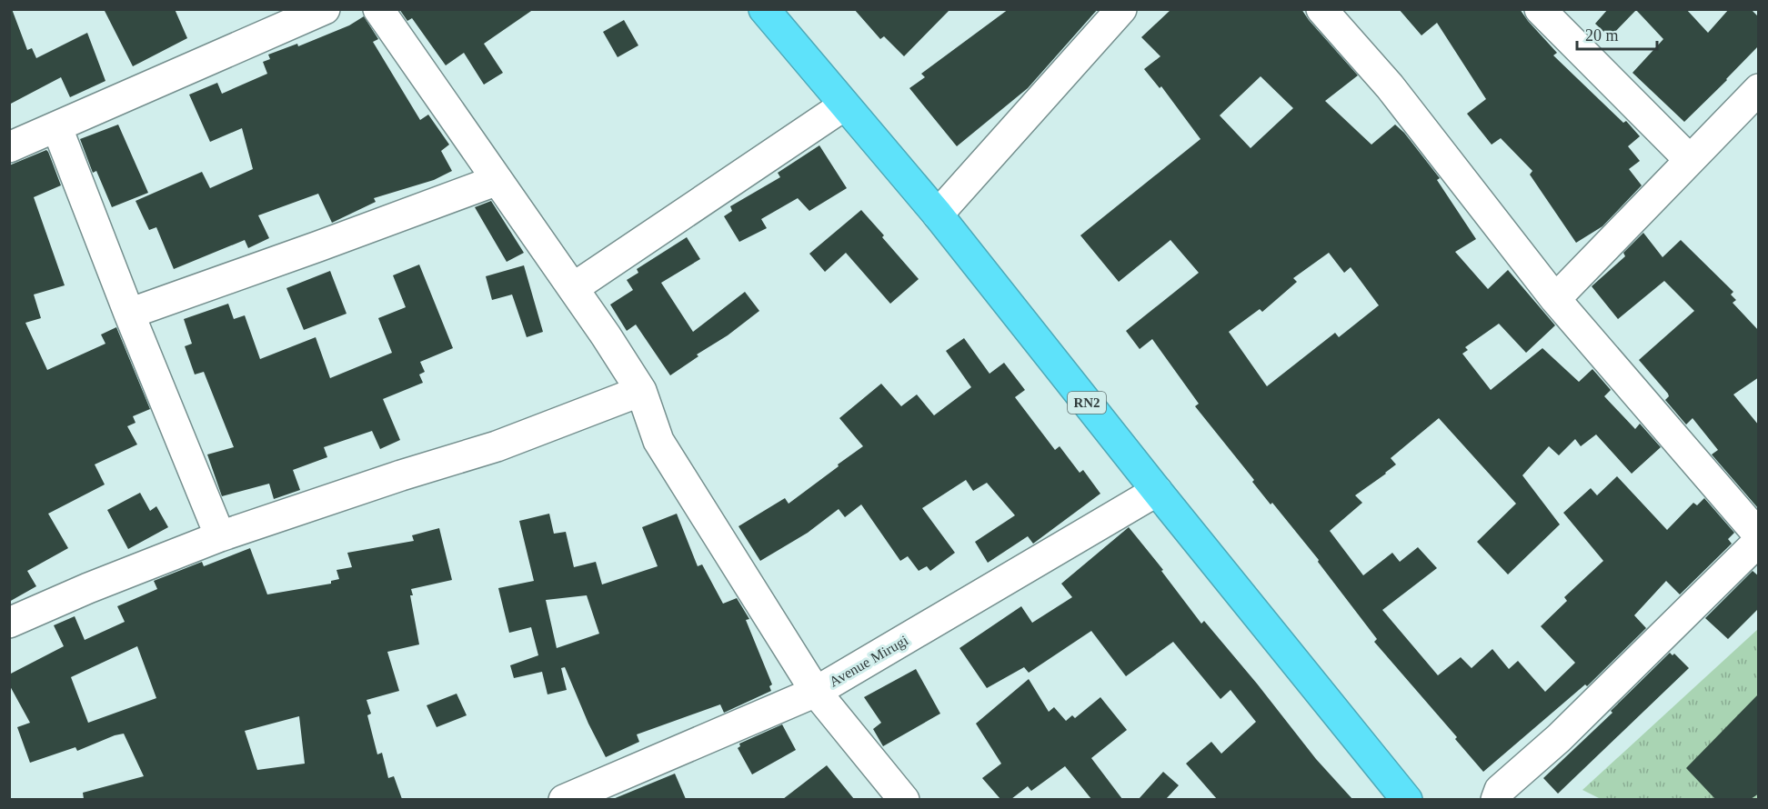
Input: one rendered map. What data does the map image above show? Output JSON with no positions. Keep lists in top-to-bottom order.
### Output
{
  "streets": {
    "highway": ["RN2"],
    "street": ["Avenue Mirugi"]
  },
  "crossings": [
    ["RN2", "Avenue Mirugi"]
  ],
  "scale_bar": "20 m"
}
